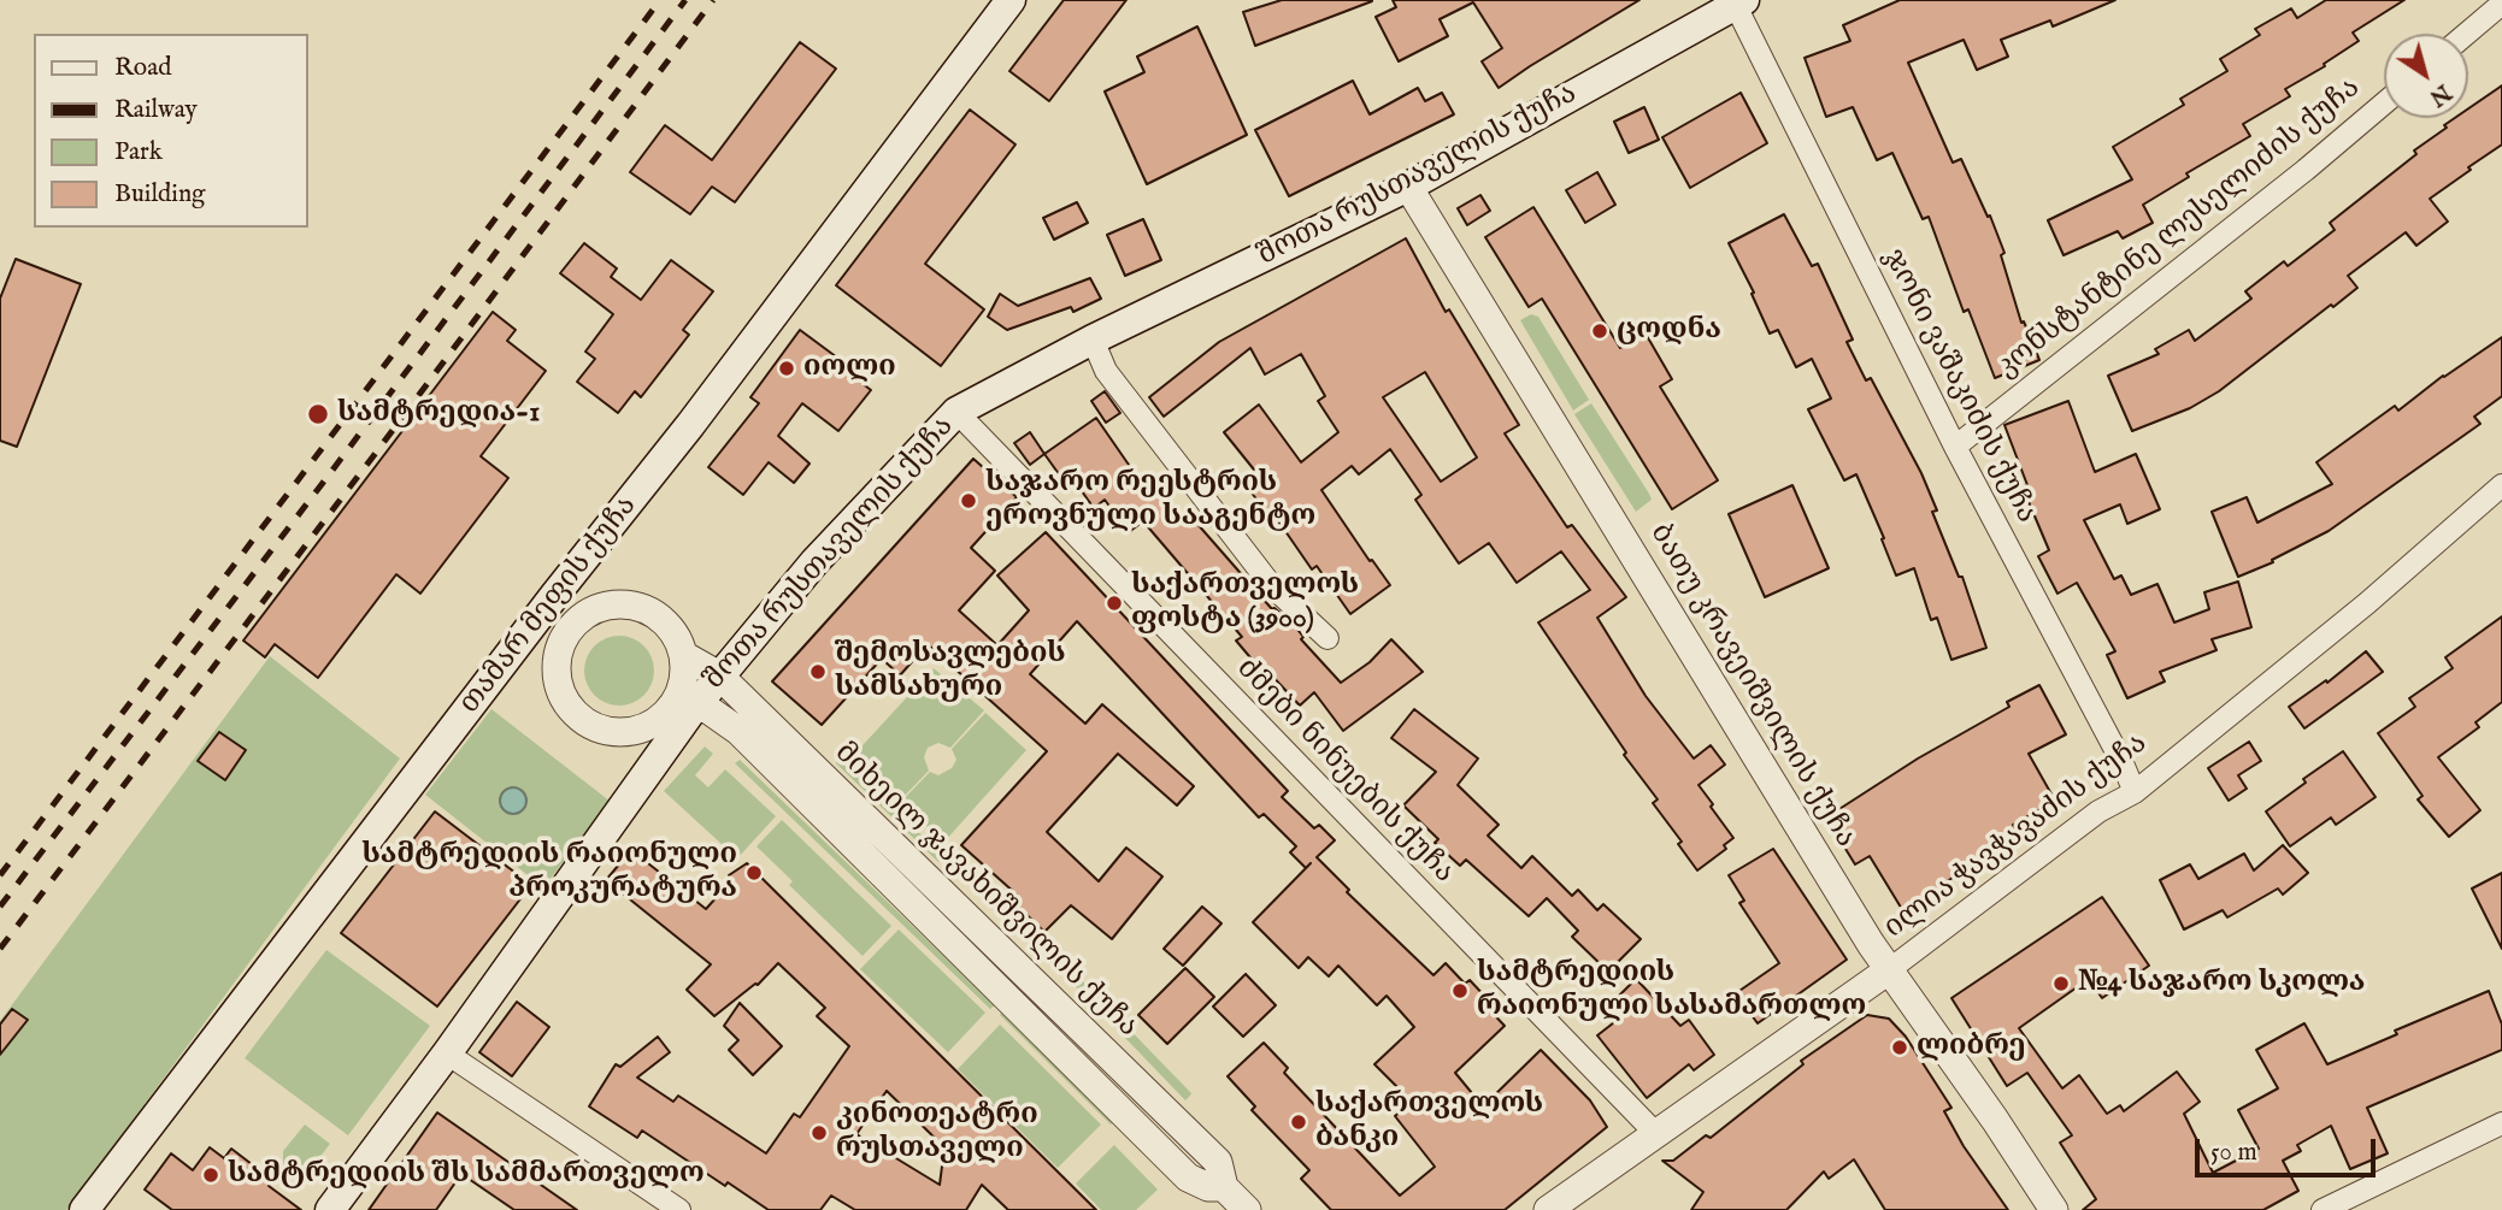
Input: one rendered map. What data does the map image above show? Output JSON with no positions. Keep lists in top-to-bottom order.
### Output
{
  "streets": {
    "main road": ["შოთა რუსთაველის ქუჩა", "თამარ მეფის ქუჩა"],
    "street": [
      "კონსტანტინე ლესელიძის ქუჩა",
      "ჯონი ვაშაკიძის ქუჩა",
      "ბათუ კრავეიშვილის ქუჩა",
      "ძმები ნინუების ქუჩა",
      "ილია ჭავჭავაძის ქუჩა",
      "მიხეილ ჯავახიშვილის ქუჩა"
    ]
  },
  "crossings": [
    ["შოთა რუსთაველის ქუჩა", "ჯონი ვაშაკიძის ქუჩა"],
    ["შოთა რუსთაველის ქუჩა", "ბათუ კრავეიშვილის ქუჩა"],
    ["შოთა რუსთაველის ქუჩა", "ძმები ნინუების ქუჩა"],
    ["შოთა რუსთაველის ქუჩა", "მიხეილ ჯავახიშვილის ქუჩა"],
    ["კონსტანტინე ლესელიძის ქუჩა", "ჯონი ვაშაკიძის ქუჩა"],
    ["ჯონი ვაშაკიძის ქუჩა", "ილია ჭავჭავაძის ქუჩა"],
    ["ბათუ კრავეიშვილის ქუჩა", "ილია ჭავჭავაძის ქუჩა"],
    ["ძმები ნინუების ქუჩა", "ილია ჭავჭავაძის ქუჩა"]
  ],
  "places": [
    "ცოდნა",
    "იოლი",
    "სამტრედია-1",
    "საჯარო რეესტრის ეროვნული სააგენტო",
    "საქართველოს ფოსტა (3900)",
    "შემოსავლების სამსახური",
    "სამტრედიის რაიონული პროკურატურა",
    "№4 საჯარო სკოლა",
    "სამტრედიის რაიონული სასამართლო",
    "ლიბრე",
    "საქართველოს ბანკი",
    "კინოთეატრი რუსთაველი",
    "სამტრედიის შს სამმართველო"
  ],
  "legend": [
    "Road",
    "Railway",
    "Park",
    "Building"
  ],
  "scale_bar": "50 m",
  "north": "bottom right"
}
